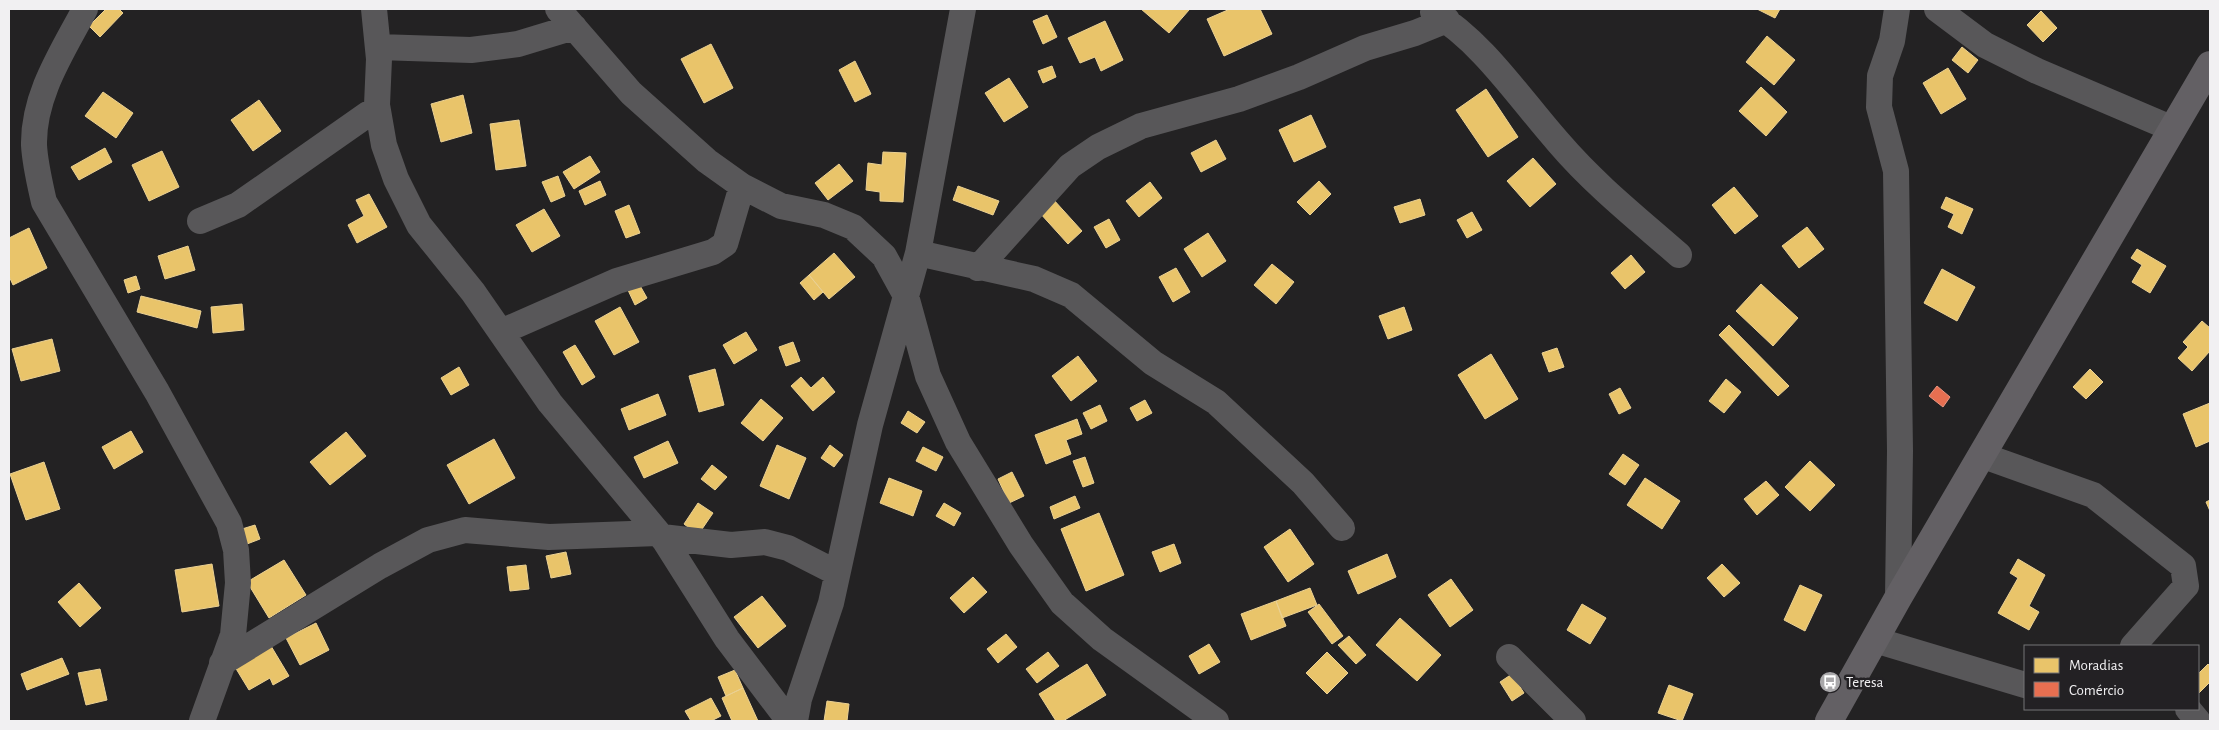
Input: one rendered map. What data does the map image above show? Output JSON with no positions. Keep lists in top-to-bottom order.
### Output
{
  "places": {
    "bus stop": ["Teresa"]
  },
  "legend": ["Moradias", "Comércio"]
}
